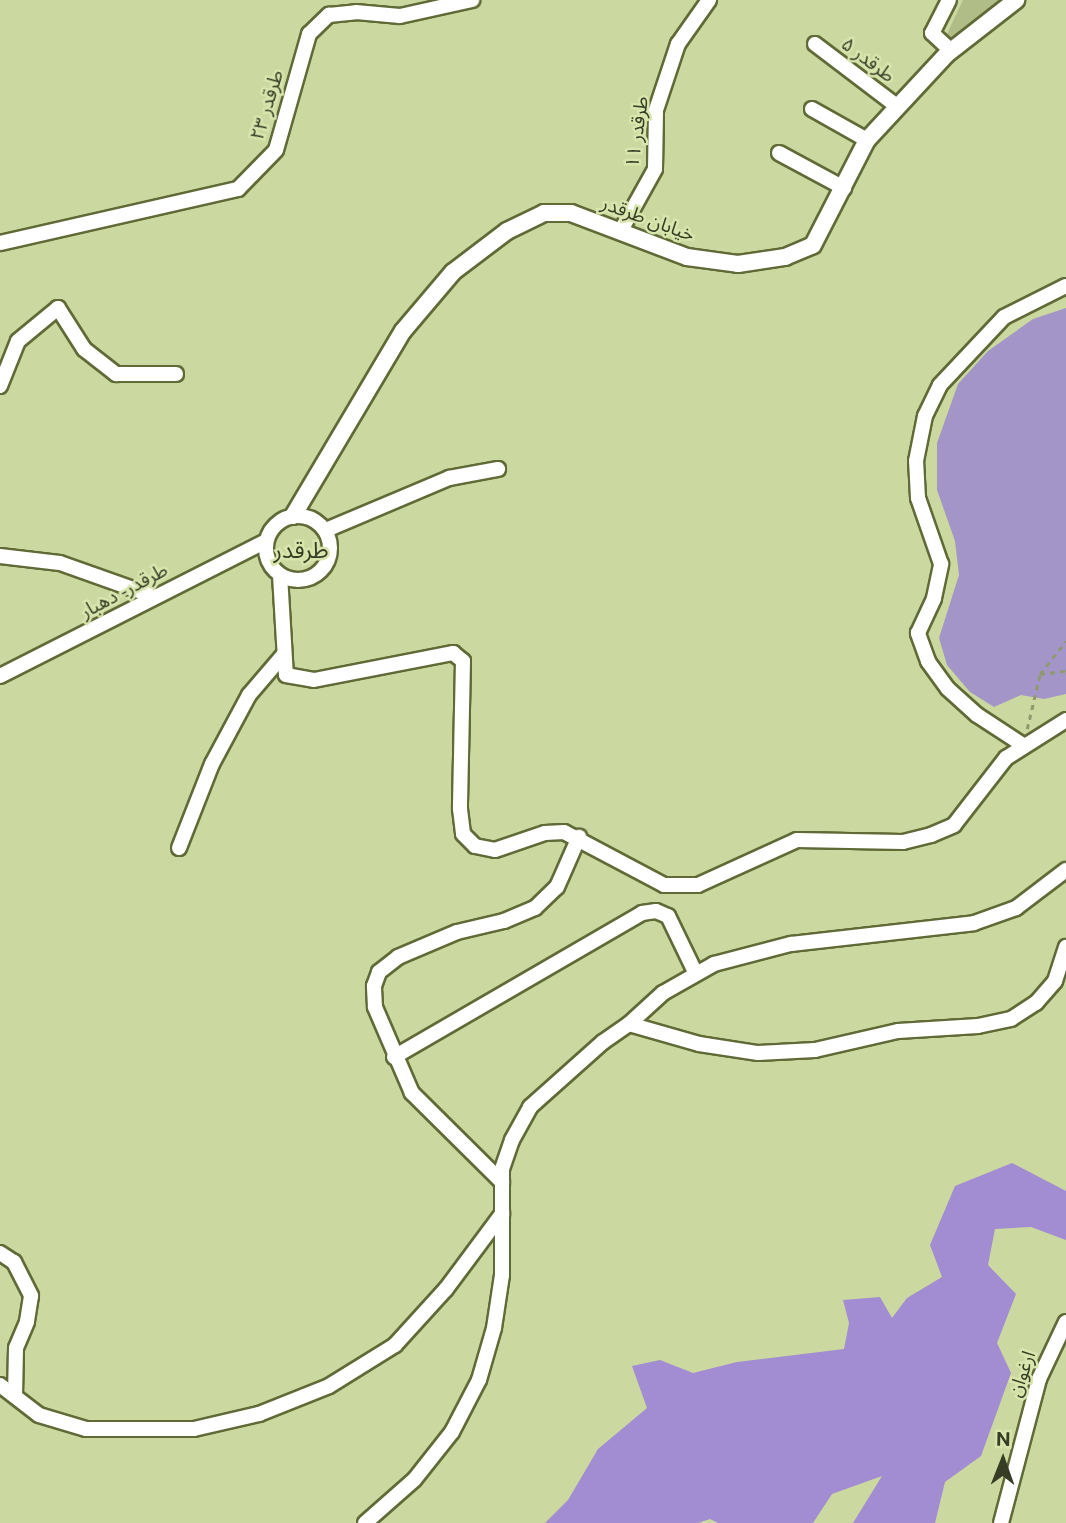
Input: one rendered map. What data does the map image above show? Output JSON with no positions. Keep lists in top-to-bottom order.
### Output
{
  "streets": {
    "street": [
      "طرقدر ۵",
      "طرقدر ۲۳",
      "طرقدر ۱۱",
      "خیابان طرقدر",
      "طرقدر - دهبار",
      "ارغوان"
    ]
  },
  "crossings": [
    ["طرقدر ۵", "خیابان طرقدر"],
    ["طرقدر ۱۱", "خیابان طرقدر"],
    ["خیابان طرقدر", "طرقدر - دهبار"]
  ],
  "districts": ["طرقدر"],
  "north": "top"
}
